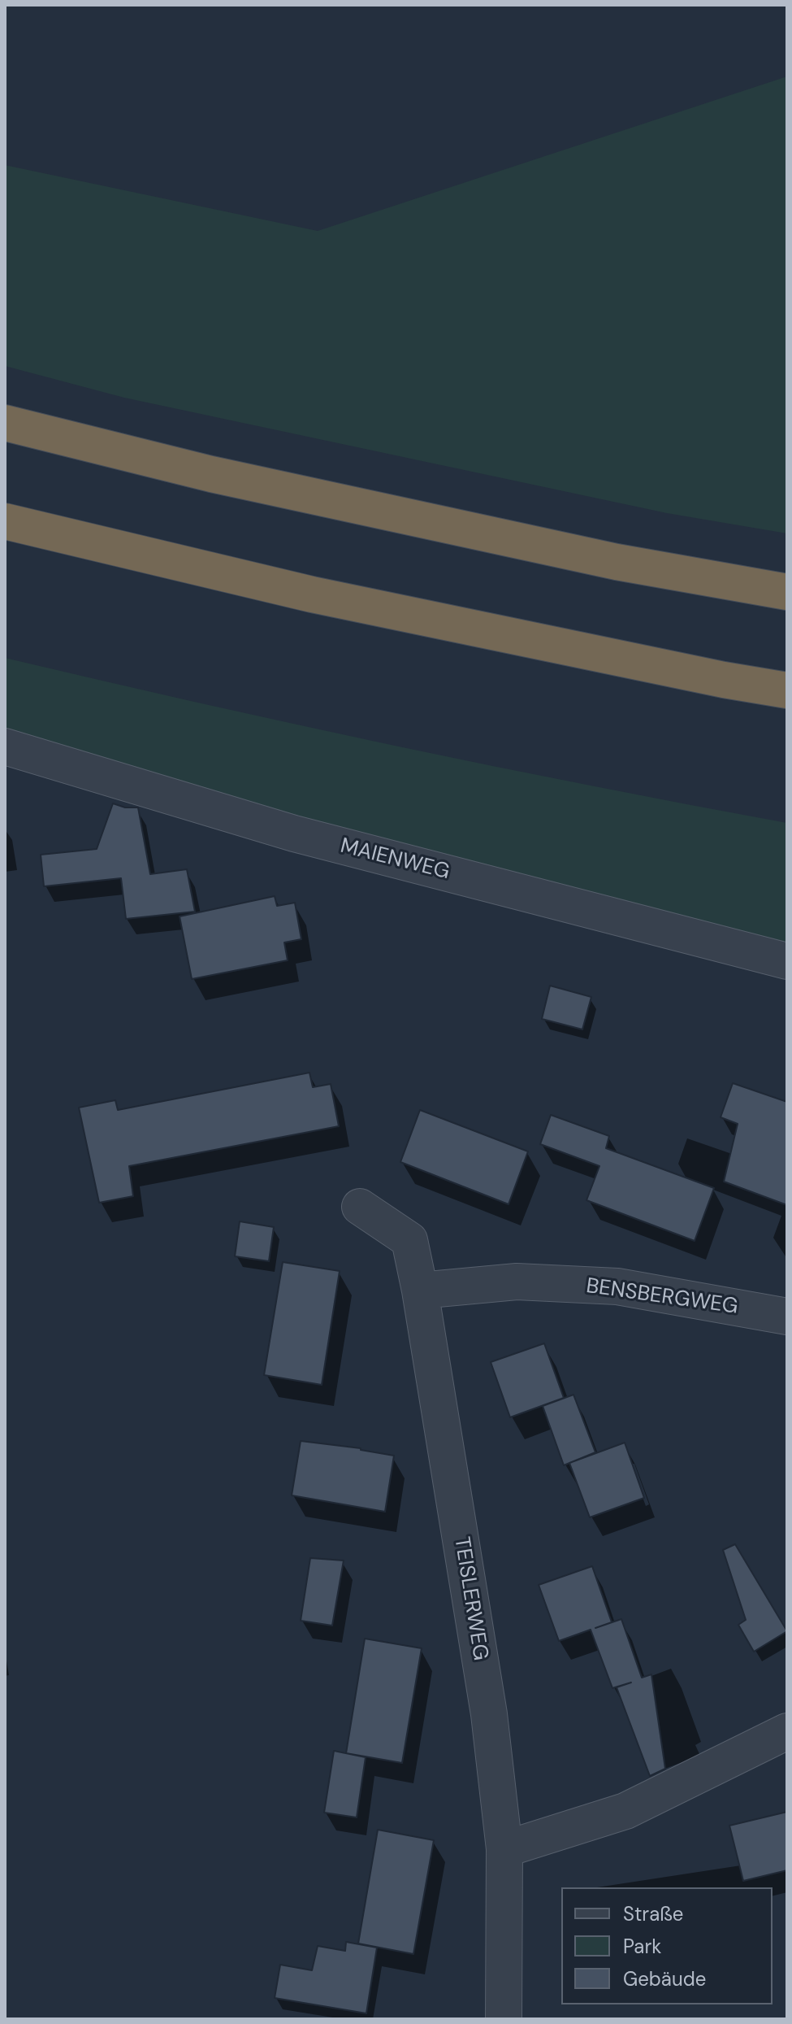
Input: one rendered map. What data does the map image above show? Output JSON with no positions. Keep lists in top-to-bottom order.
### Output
{
  "streets": {
    "street": ["MAIENWEG", "BENSBERGWEG", "TEISLERWEG"]
  },
  "crossings": [
    ["BENSBERGWEG", "TEISLERWEG"]
  ],
  "legend": ["Straße", "Park", "Gebäude"]
}
